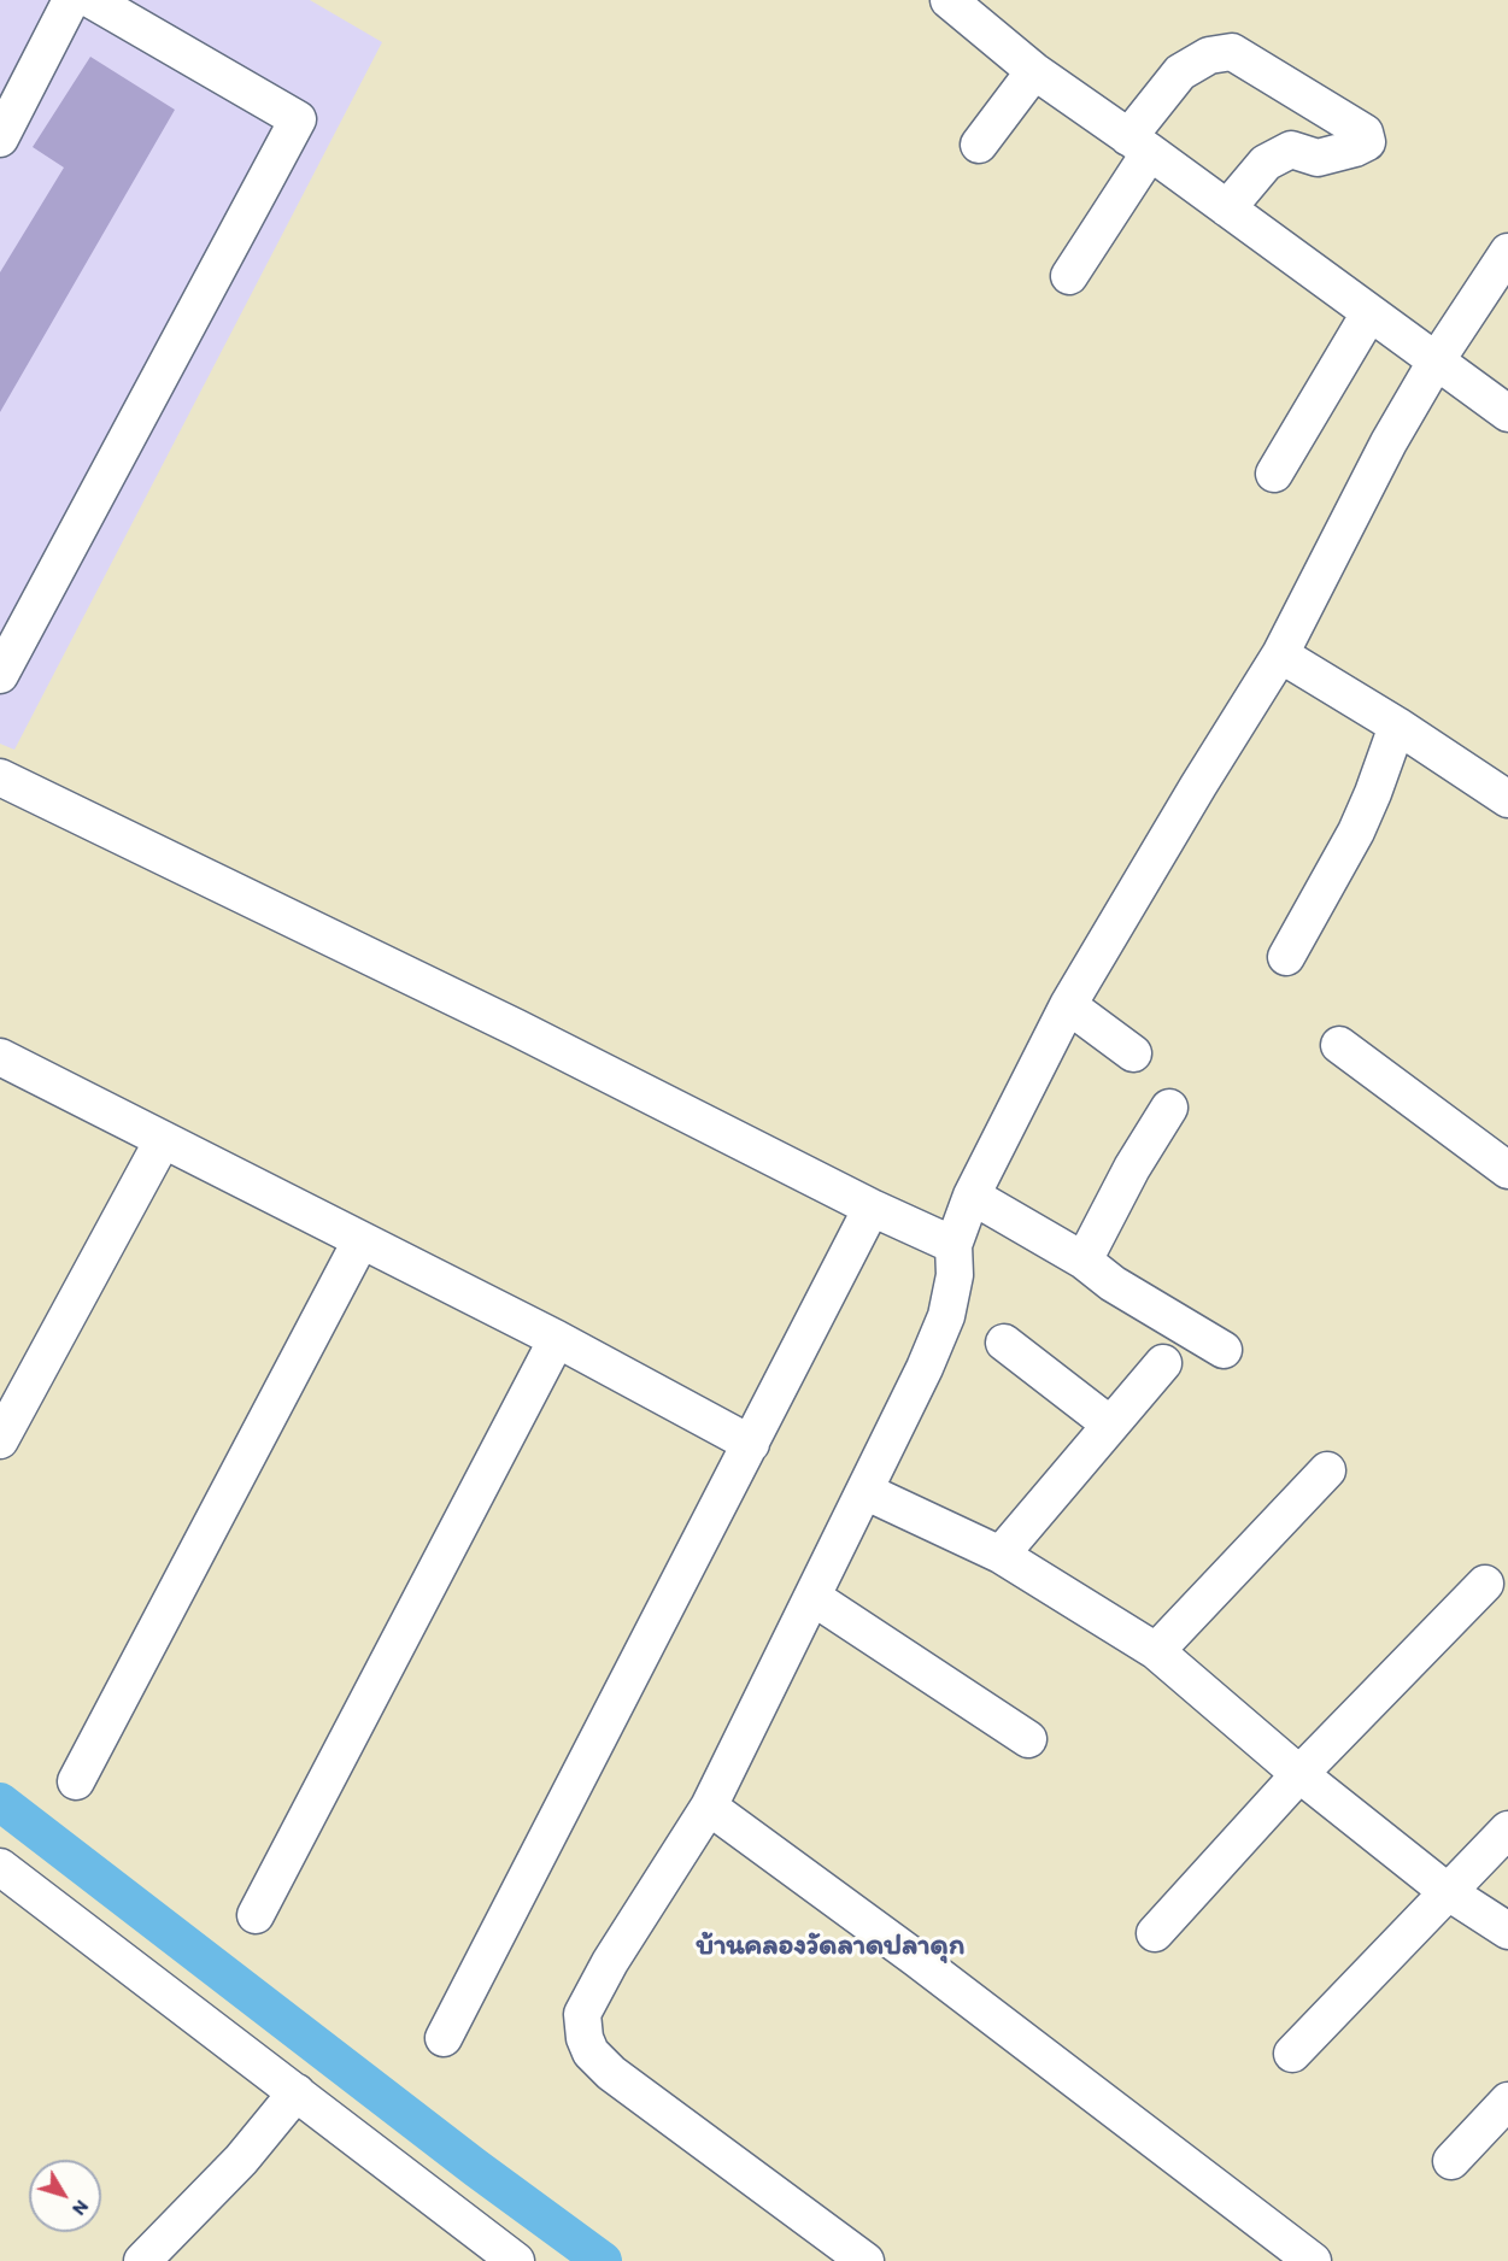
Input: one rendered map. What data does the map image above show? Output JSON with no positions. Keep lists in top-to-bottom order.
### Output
{
  "districts": ["บ้านคลองวัดลาดปลาดุก"],
  "north": "bottom right"
}
